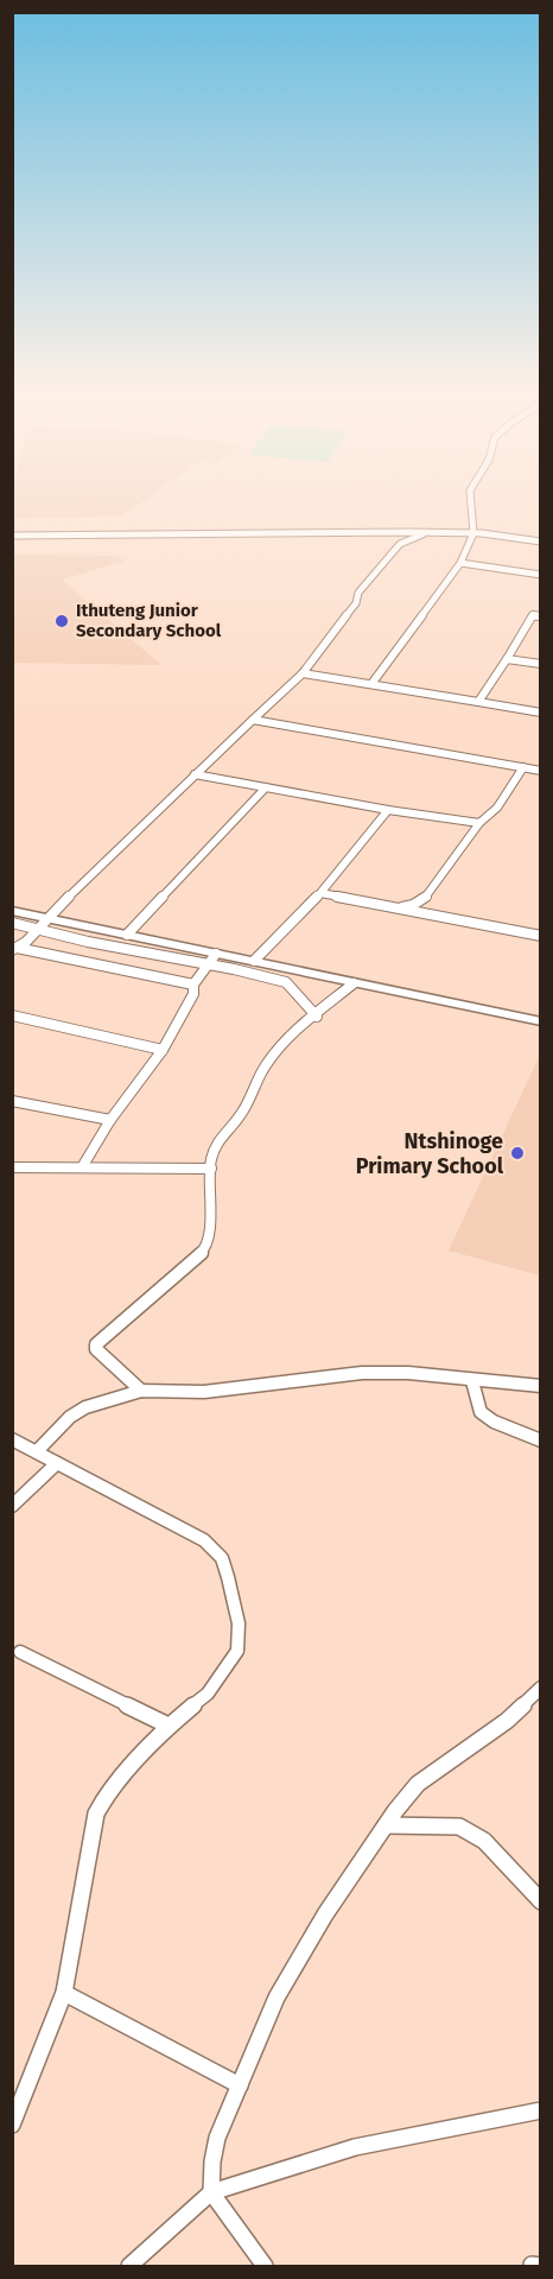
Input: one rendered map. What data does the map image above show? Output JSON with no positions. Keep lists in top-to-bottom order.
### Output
{
  "places": ["Ithuteng Junior Secondary School", "Ntshinoge Primary School"]
}
